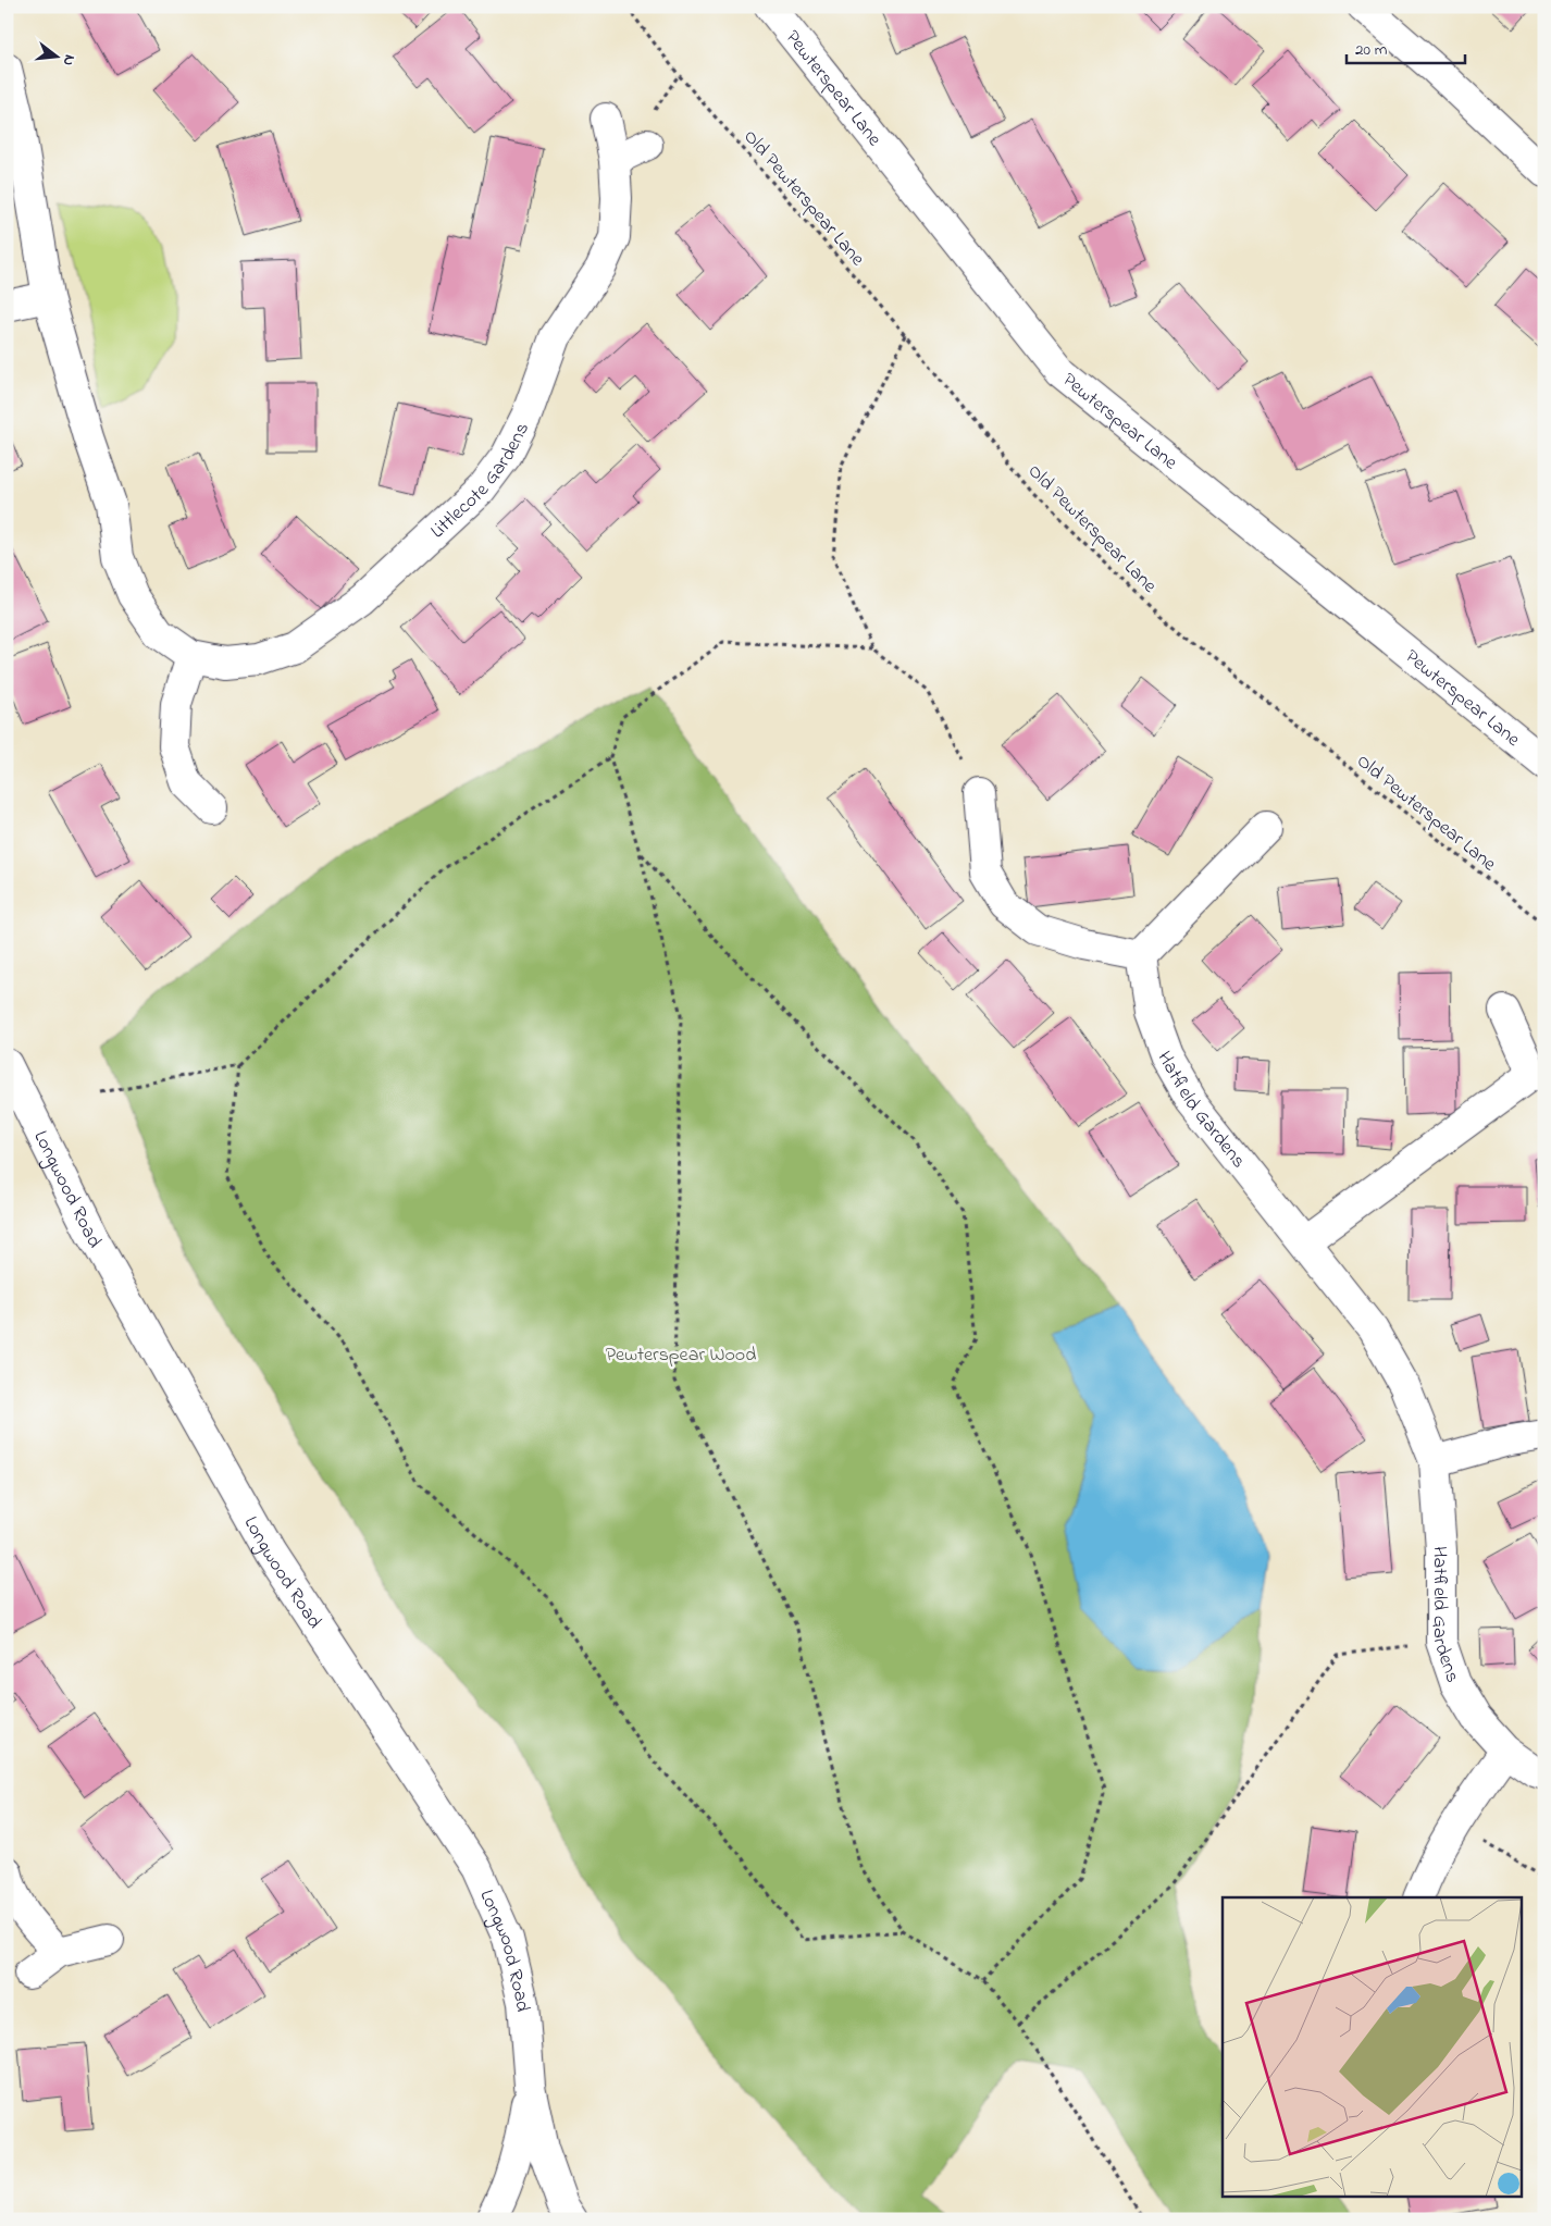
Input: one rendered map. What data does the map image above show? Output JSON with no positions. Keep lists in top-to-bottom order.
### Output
{
  "streets": {
    "street": [
      "Pewterspear Lane",
      "Littlecote Gardens",
      "Hatfield Gardens",
      "Longwood Road"
    ],
    "path": ["Old Pewterspear Lane"]
  },
  "parks": ["Pewterspear Wood"],
  "scale_bar": "20 m",
  "north": "right"
}
